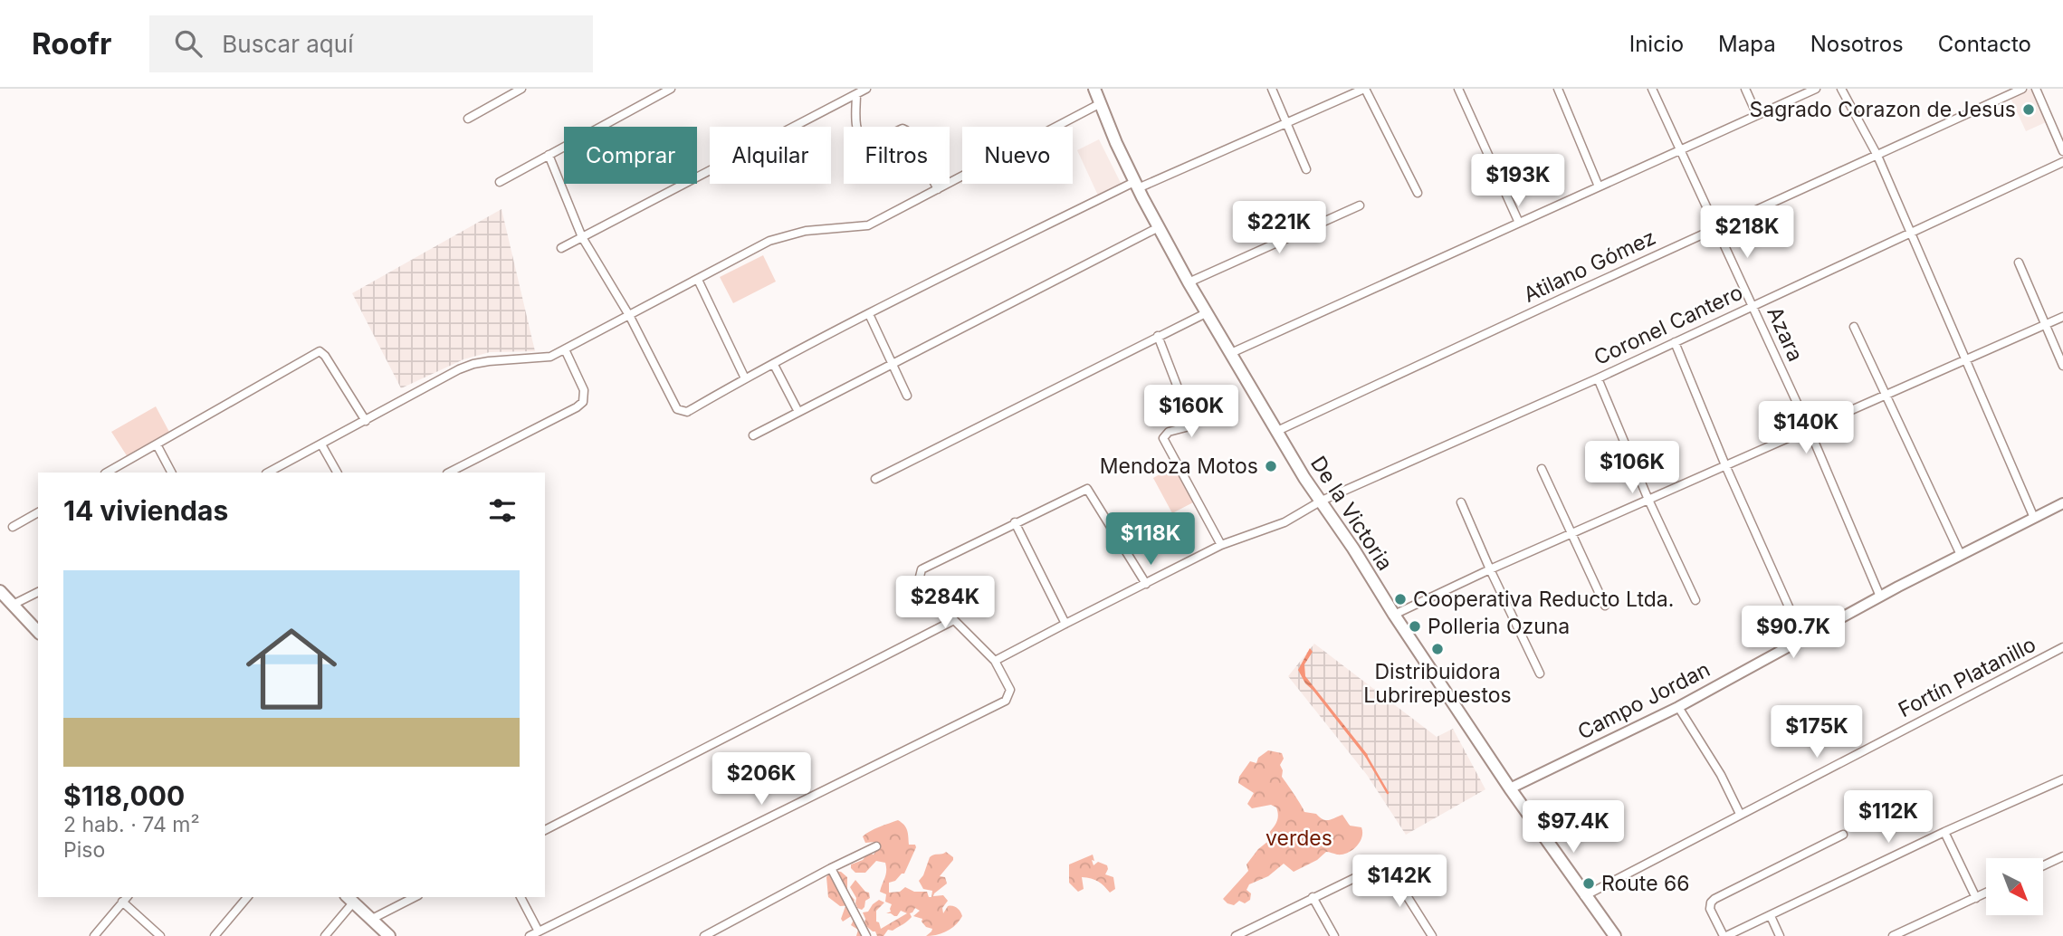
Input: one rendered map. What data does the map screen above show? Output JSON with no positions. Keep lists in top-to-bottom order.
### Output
{
  "streets": {
    "main road": ["De la Victoria"],
    "street": [
      "Atilano Gómez",
      "Coronel Cantero",
      "Azara",
      "Fortín Platanillo",
      "Campo Jordan"
    ]
  },
  "crossings": [
    ["Atilano Gómez", "Azara"],
    ["Atilano Gómez", "De la Victoria"],
    ["Coronel Cantero", "Azara"],
    ["Coronel Cantero", "De la Victoria"],
    ["Azara", "Campo Jordan"],
    ["De la Victoria", "Fortín Platanillo"],
    ["De la Victoria", "Campo Jordan"]
  ],
  "parks": ["verdes"],
  "places": [
    "Sagrado Corazon de Jesus",
    "Mendoza Motos",
    "Cooperativa Reducto Ltda.",
    "Polleria Ozuna",
    "Distribuidora Lubrirepuestos",
    "Route 66"
  ],
  "north": "bottom right",
  "page": {
    "header": "Roofr",
    "search": "Buscar aquí",
    "nav": [
      "Inicio",
      "Mapa",
      "Nosotros",
      "Contacto"
    ],
    "chip": [
      "Comprar",
      "Alquilar",
      "Filtros",
      "Nuevo"
    ],
    "price": [
      "$193K",
      "$221K",
      "$218K",
      "$160K",
      "$140K",
      "$106K",
      "$118K",
      "$284K",
      "$90.7K",
      "$175K",
      "$206K",
      "$112K",
      "$97.4K",
      "$142K"
    ],
    "heading": "14 viviendas",
    "list": [
      {
        "name": "$118,000",
        "note": "2 hab. · 74 m² · Piso"
      }
    ]
  }
}
